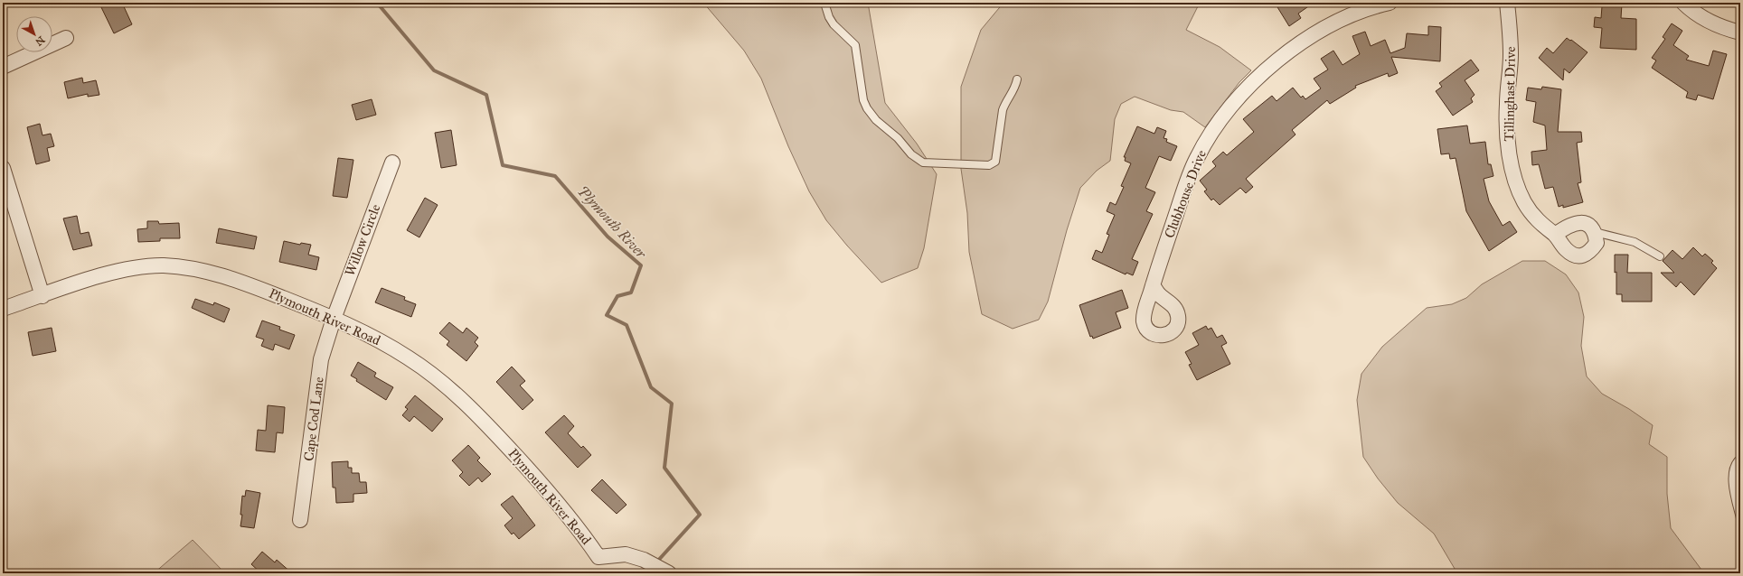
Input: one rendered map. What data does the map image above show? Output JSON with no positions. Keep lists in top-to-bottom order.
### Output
{
  "streets": {
    "street": [
      "Tillinghast Drive",
      "Clubhouse Drive",
      "Willow Circle",
      "Plymouth River Road",
      "Cape Cod Lane"
    ]
  },
  "crossings": [
    ["Willow Circle", "Plymouth River Road"],
    ["Willow Circle", "Cape Cod Lane"],
    ["Plymouth River Road", "Cape Cod Lane"]
  ],
  "water": ["Plymouth River"],
  "north": "bottom right"
}
